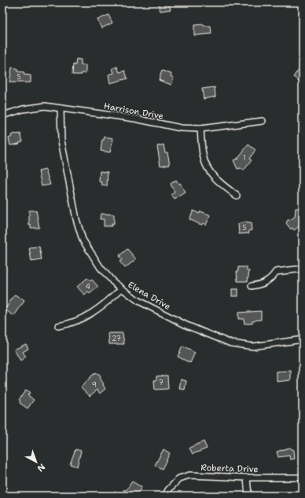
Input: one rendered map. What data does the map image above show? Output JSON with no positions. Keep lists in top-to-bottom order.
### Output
{
  "streets": {
    "street": ["Harrison Drive", "Elena Drive", "Roberta Drive"]
  },
  "crossings": [
    ["Harrison Drive", "Elena Drive"]
  ],
  "house_numbers": [
    "5",
    "1",
    "5",
    "4",
    "27",
    "7",
    "9"
  ],
  "north": "bottom right"
}
